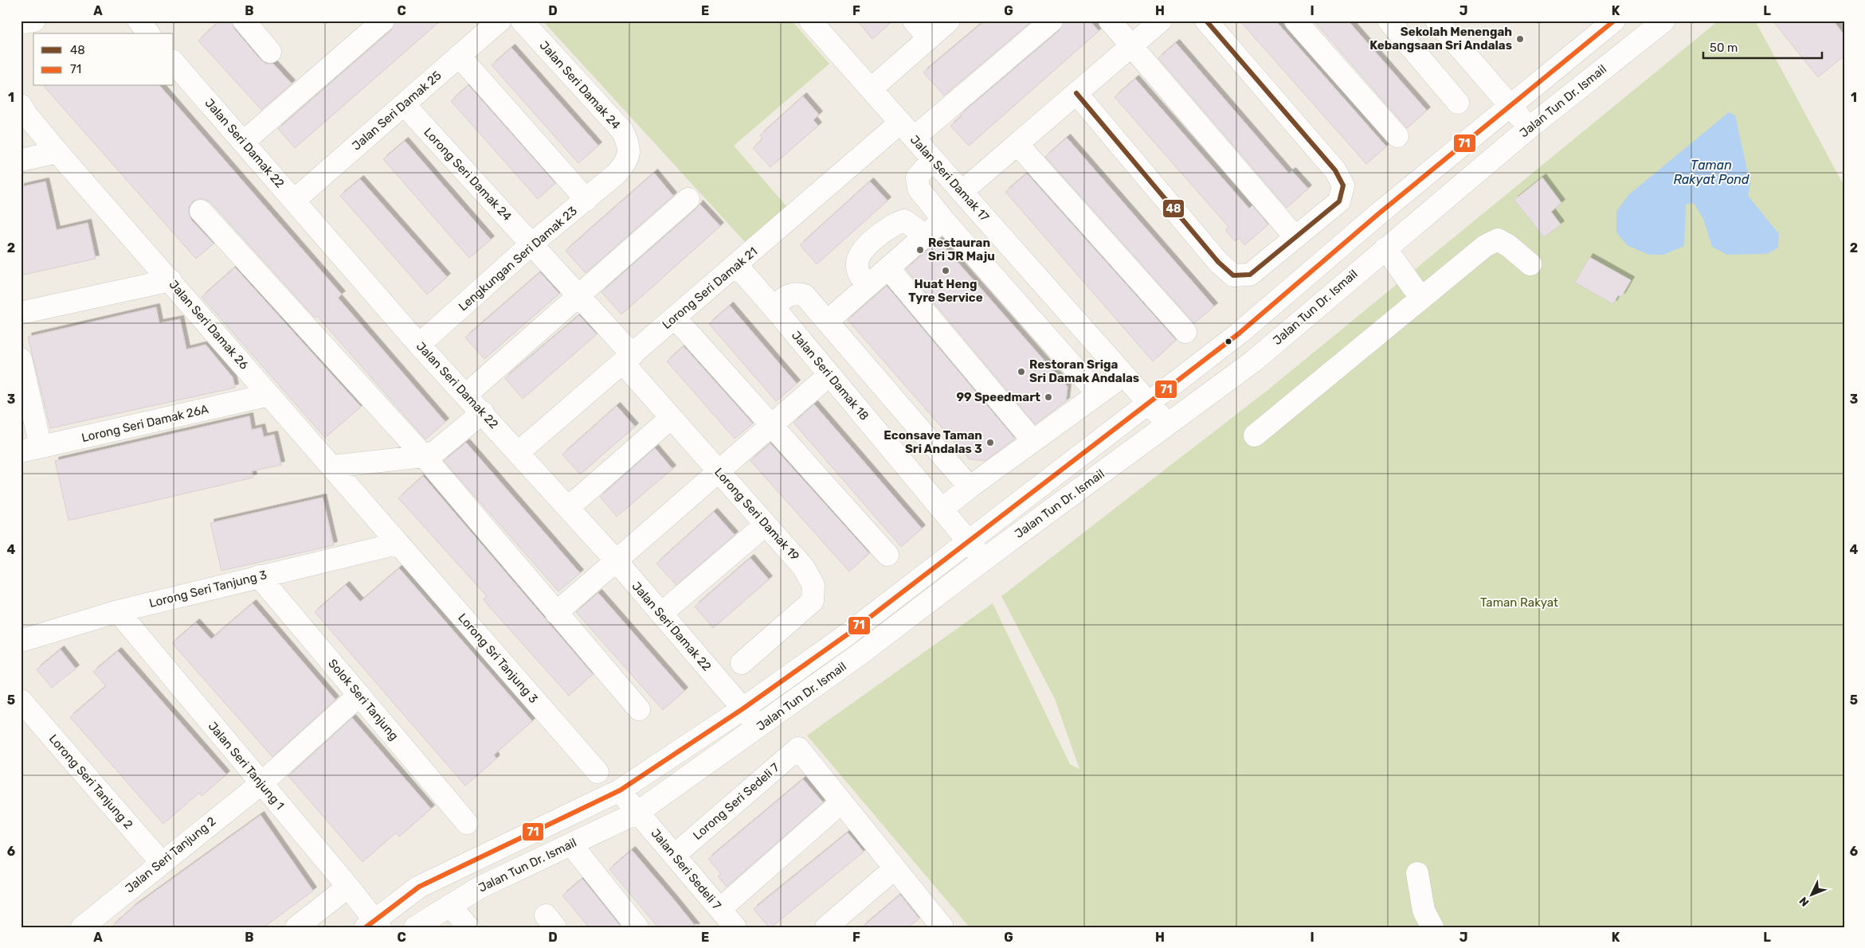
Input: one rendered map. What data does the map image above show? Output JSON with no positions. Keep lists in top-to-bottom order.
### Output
{
  "streets": {
    "street": [
      "Jalan Seri Damak 24",
      "Jalan Tun Dr. Ismail",
      "Jalan Seri Damak 25",
      "Jalan Seri Damak 22",
      "Lorong Seri Damak 24",
      "Jalan Seri Damak 17",
      "Lengkungan Seri Damak 23",
      "Lorong Seri Damak 21",
      "Jalan Seri Damak 26",
      "Jalan Seri Damak 18",
      "Lorong Seri Damak 26A",
      "Lorong Seri Damak 19",
      "Lorong Seri Tanjung 3",
      "Lorong Sri Tanjung 3",
      "Solok Seri Tanjung",
      "Jalan Seri Tanjung 1",
      "Lorong Seri Tanjung 2",
      "Lorong Seri Sedeli 7",
      "Jalan Seri Tanjung 2",
      "Jalan Seri Sedeli 7"
    ]
  },
  "crossings": [
    ["Jalan Seri Damak 24", "Lengkungan Seri Damak 23"],
    ["Jalan Tun Dr. Ismail", "Jalan Seri Damak 22"],
    ["Jalan Tun Dr. Ismail", "Jalan Seri Damak 17"],
    ["Jalan Tun Dr. Ismail", "Jalan Seri Damak 18"],
    ["Jalan Tun Dr. Ismail", "Jalan Seri Tanjung 1"],
    ["Jalan Tun Dr. Ismail", "Jalan Seri Sedeli 7"],
    ["Jalan Seri Damak 25", "Jalan Seri Damak 22"],
    ["Jalan Seri Damak 25", "Lorong Seri Damak 24"],
    ["Jalan Seri Damak 22", "Lengkungan Seri Damak 23"],
    ["Jalan Seri Damak 22", "Lorong Seri Damak 21"],
    ["Lorong Seri Damak 24", "Lengkungan Seri Damak 23"],
    ["Lorong Seri Damak 24", "Lorong Seri Damak 19"],
    ["Jalan Seri Damak 17", "Lorong Seri Damak 21"],
    ["Lorong Seri Damak 21", "Jalan Seri Damak 18"],
    ["Lorong Seri Damak 21", "Lorong Seri Damak 19"],
    ["Jalan Seri Damak 26", "Lorong Seri Damak 26A"],
    ["Jalan Seri Damak 26", "Lorong Seri Tanjung 3"],
    ["Jalan Seri Damak 26", "Lorong Sri Tanjung 3"],
    ["Lorong Seri Tanjung 3", "Lorong Sri Tanjung 3"],
    ["Lorong Seri Tanjung 3", "Solok Seri Tanjung"],
    ["Lorong Seri Tanjung 3", "Jalan Seri Tanjung 1"],
    ["Solok Seri Tanjung", "Jalan Seri Tanjung 2"],
    ["Jalan Seri Tanjung 1", "Jalan Seri Tanjung 2"],
    ["Lorong Seri Tanjung 2", "Jalan Seri Tanjung 2"],
    ["Lorong Seri Sedeli 7", "Jalan Seri Sedeli 7"]
  ],
  "water": ["Taman Rakyat Pond"],
  "parks": ["Taman Rakyat"],
  "places": [
    "Sekolah Menengah Kebangsaan Sri Andalas",
    "Restauran Sri JR Maju",
    "Huat Heng Tyre Service",
    "Restoran Sriga Sri Damak Andalas",
    "99 Speedmart",
    "Econsave Taman Sri Andalas 3"
  ],
  "lines": ["transit line 48", "transit line 71"],
  "legend": ["48", "71"],
  "scale_bar": "50 m",
  "north": "bottom left",
  "grid": {
    "columns": [
      "A",
      "B",
      "C",
      "D",
      "E",
      "F",
      "G",
      "H",
      "I",
      "J",
      "K",
      "L"
    ],
    "rows": [
      "1",
      "2",
      "3",
      "4",
      "5",
      "6"
    ]
  }
}
